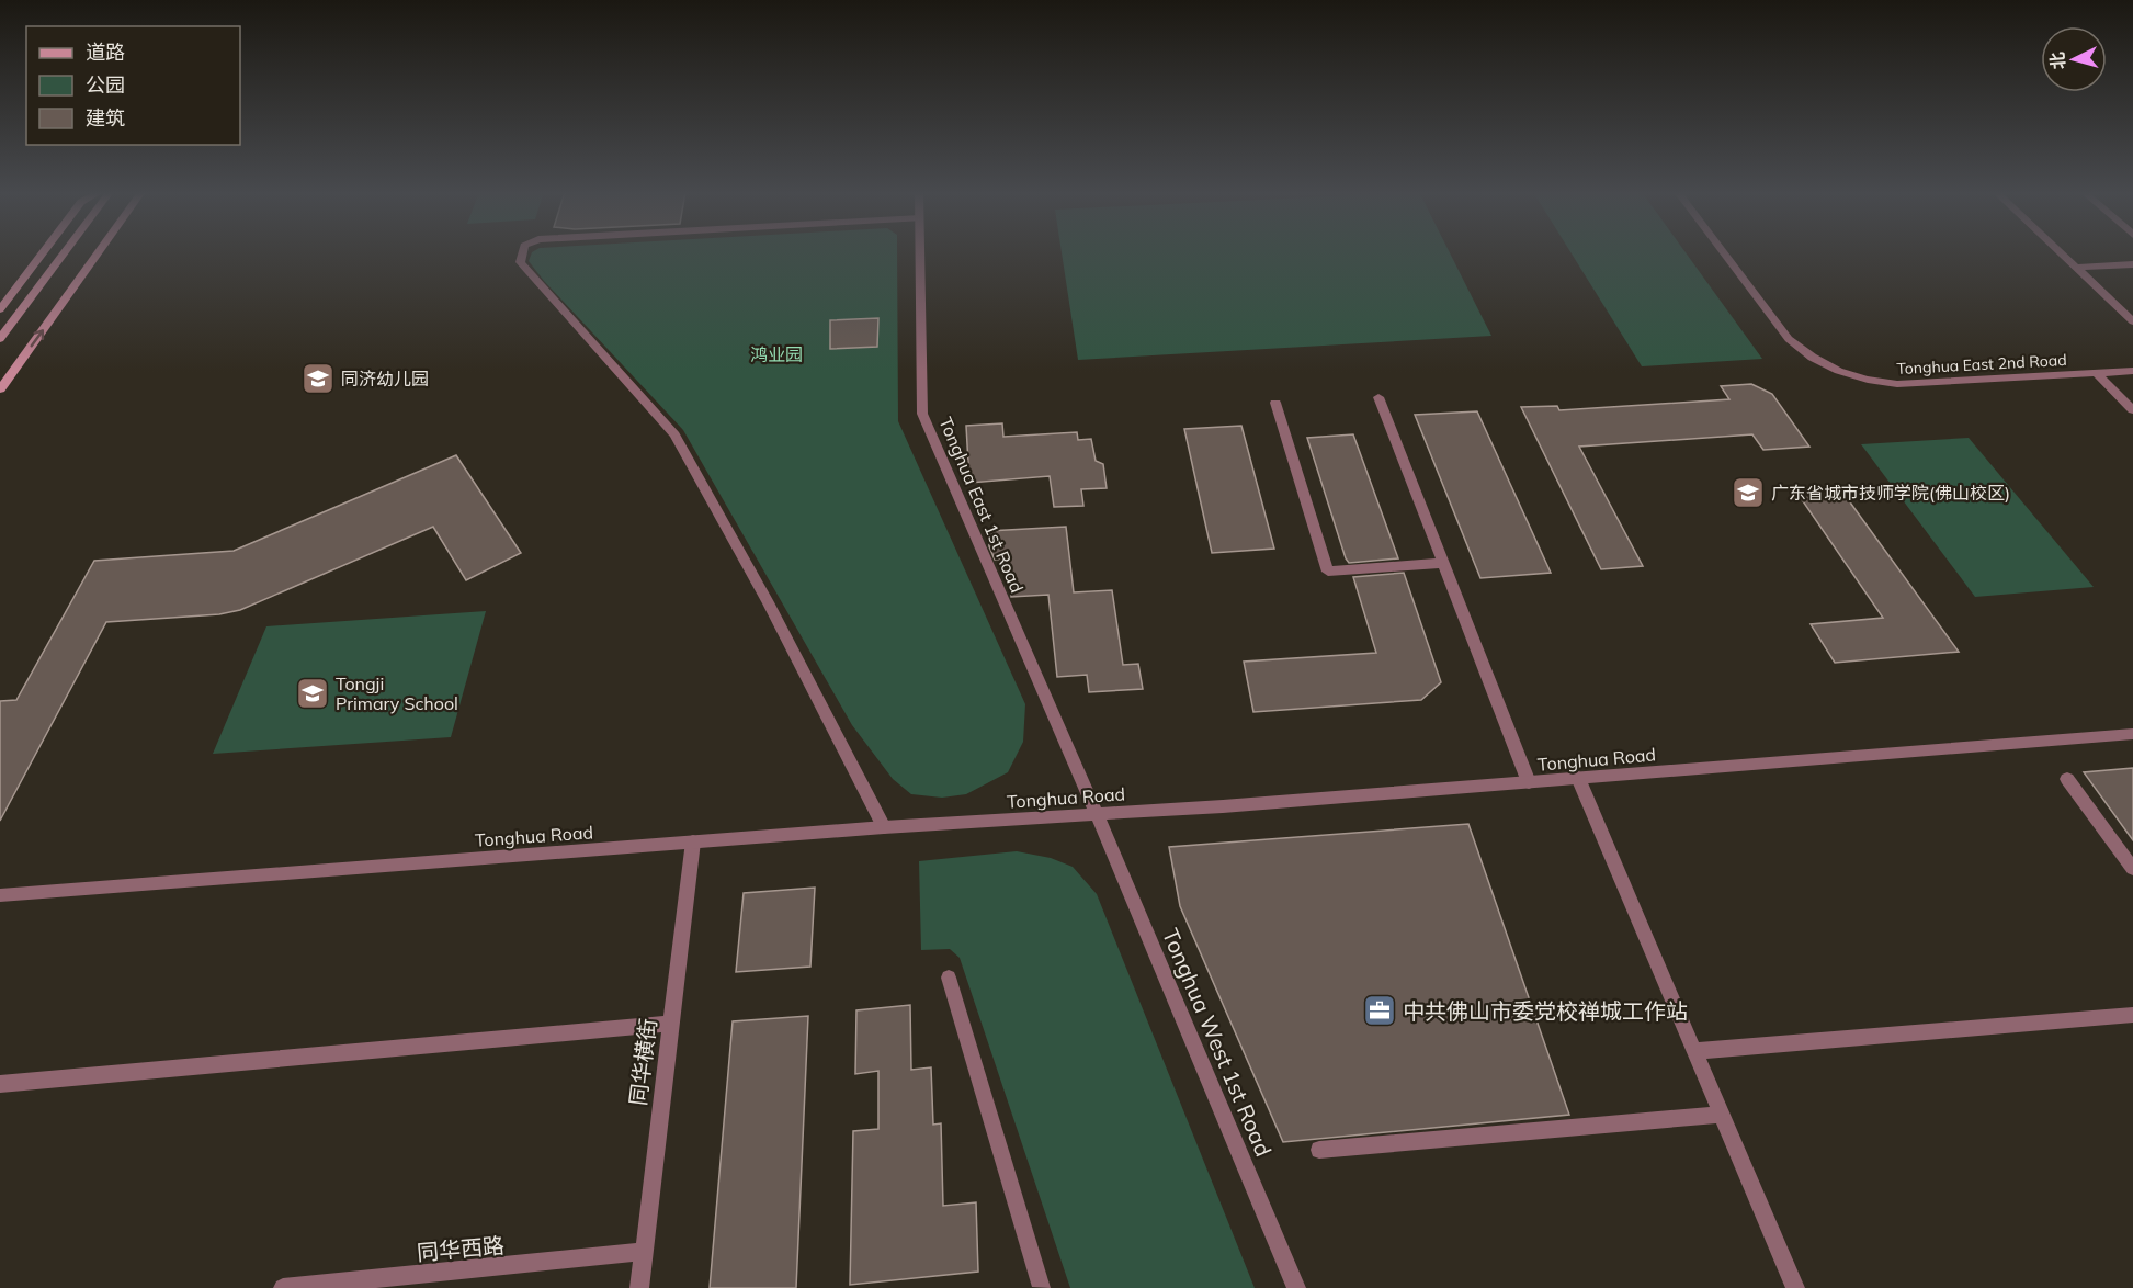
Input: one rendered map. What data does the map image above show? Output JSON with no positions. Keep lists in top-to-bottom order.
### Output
{
  "streets": {
    "street": [
      "Tonghua East 2nd Road",
      "Tonghua East 1st Road",
      "Tonghua Road",
      "Tonghua West 1st Road",
      "同华横街",
      "同华西路"
    ]
  },
  "crossings": [
    ["Tonghua East 1st Road", "Tonghua Road"],
    ["Tonghua East 1st Road", "Tonghua West 1st Road"],
    ["Tonghua Road", "Tonghua West 1st Road"],
    ["Tonghua Road", "同华横街"],
    ["同华横街", "同华西路"]
  ],
  "parks": ["鸿业园"],
  "places": {
    "school or university": ["同济幼儿园", "广东省城市技师学院(佛山校区)", "Tongji Primary School"],
    "office": ["中共佛山市委党校禅城工作站"]
  },
  "legend": ["道路", "公园", "建筑"],
  "north": "left"
}
